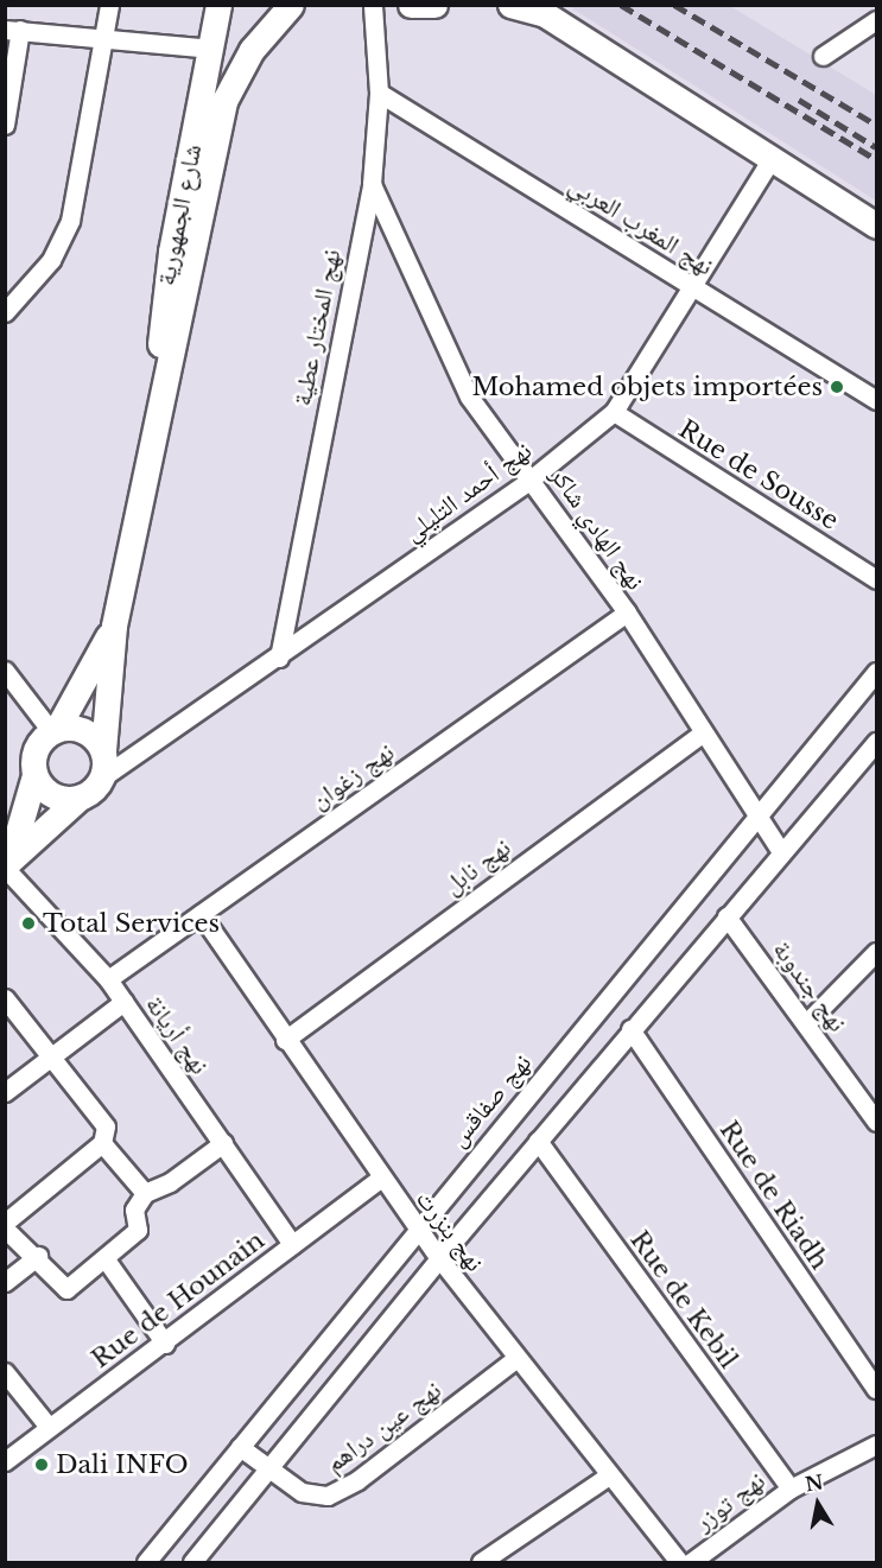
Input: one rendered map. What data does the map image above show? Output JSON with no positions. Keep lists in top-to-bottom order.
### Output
{
  "streets": {
    "main road": ["شارع الجمهورية"],
    "street": [
      "نهج المغرب العربي",
      "نهج المختار عطية",
      "Rue de Sousse",
      "نهج أحمد التليلي",
      "نهج الهادي شاكر",
      "نهج زغوان",
      "نهج نابل",
      "نهج جندوبة",
      "نهج أريانة",
      "نهج صفاقس",
      "Rue de Riadh",
      "نهج بنزرت",
      "Rue de Hounain",
      "Rue de Kebil",
      "نهج عين دراهم",
      "نهج توزر"
    ]
  },
  "crossings": [
    ["نهج المغرب العربي", "نهج المختار عطية"],
    ["نهج المغرب العربي", "نهج أحمد التليلي"],
    ["نهج المختار عطية", "نهج أحمد التليلي"],
    ["نهج المختار عطية", "نهج الهادي شاكر"],
    ["Rue de Sousse", "نهج أحمد التليلي"],
    ["نهج أحمد التليلي", "نهج الهادي شاكر"],
    ["نهج الهادي شاكر", "نهج زغوان"],
    ["نهج الهادي شاكر", "نهج نابل"],
    ["نهج الهادي شاكر", "نهج صفاقس"],
    ["نهج زغوان", "نهج أريانة"],
    ["نهج زغوان", "نهج بنزرت"],
    ["نهج نابل", "نهج بنزرت"],
    ["نهج أريانة", "Rue de Hounain"],
    ["نهج صفاقس", "نهج بنزرت"],
    ["نهج صفاقس", "نهج عين دراهم"],
    ["نهج بنزرت", "Rue de Hounain"],
    ["نهج بنزرت", "نهج عين دراهم"],
    ["Rue de Kebil", "نهج توزر"]
  ],
  "places": ["Mohamed objets importées", "Total Services", "Dali INFO"],
  "north": "top"
}
